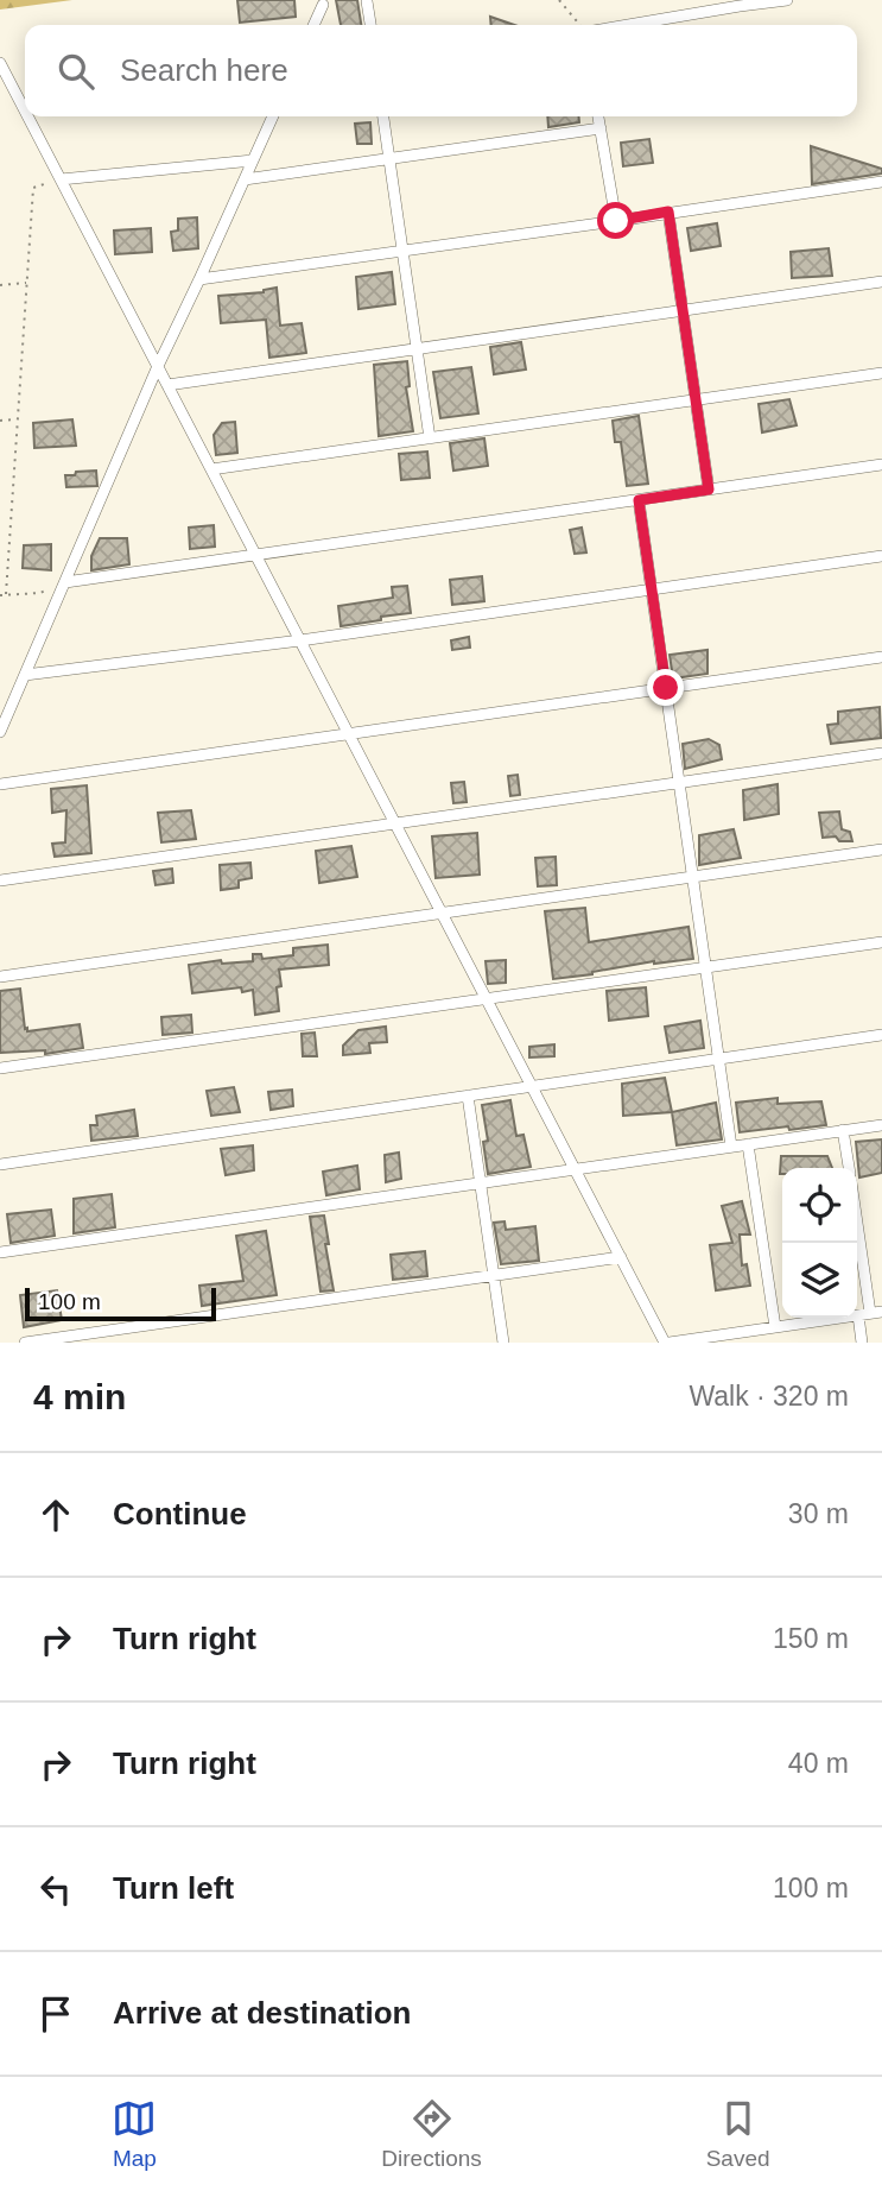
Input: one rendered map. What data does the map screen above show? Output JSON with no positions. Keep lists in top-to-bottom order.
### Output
{
  "scale_bar": "100 m",
  "page": {
    "search": "Search here",
    "scale": "100 m",
    "heading": ["4 min", "Walk · 320 m"],
    "list": [
      ["Continue", "30 m"],
      ["Turn right", "150 m"],
      ["Turn right", "40 m"],
      ["Turn left", "100 m"],
      "Arrive at destination"
    ],
    "nav": ["Map", "Directions", "Saved"]
  }
}
